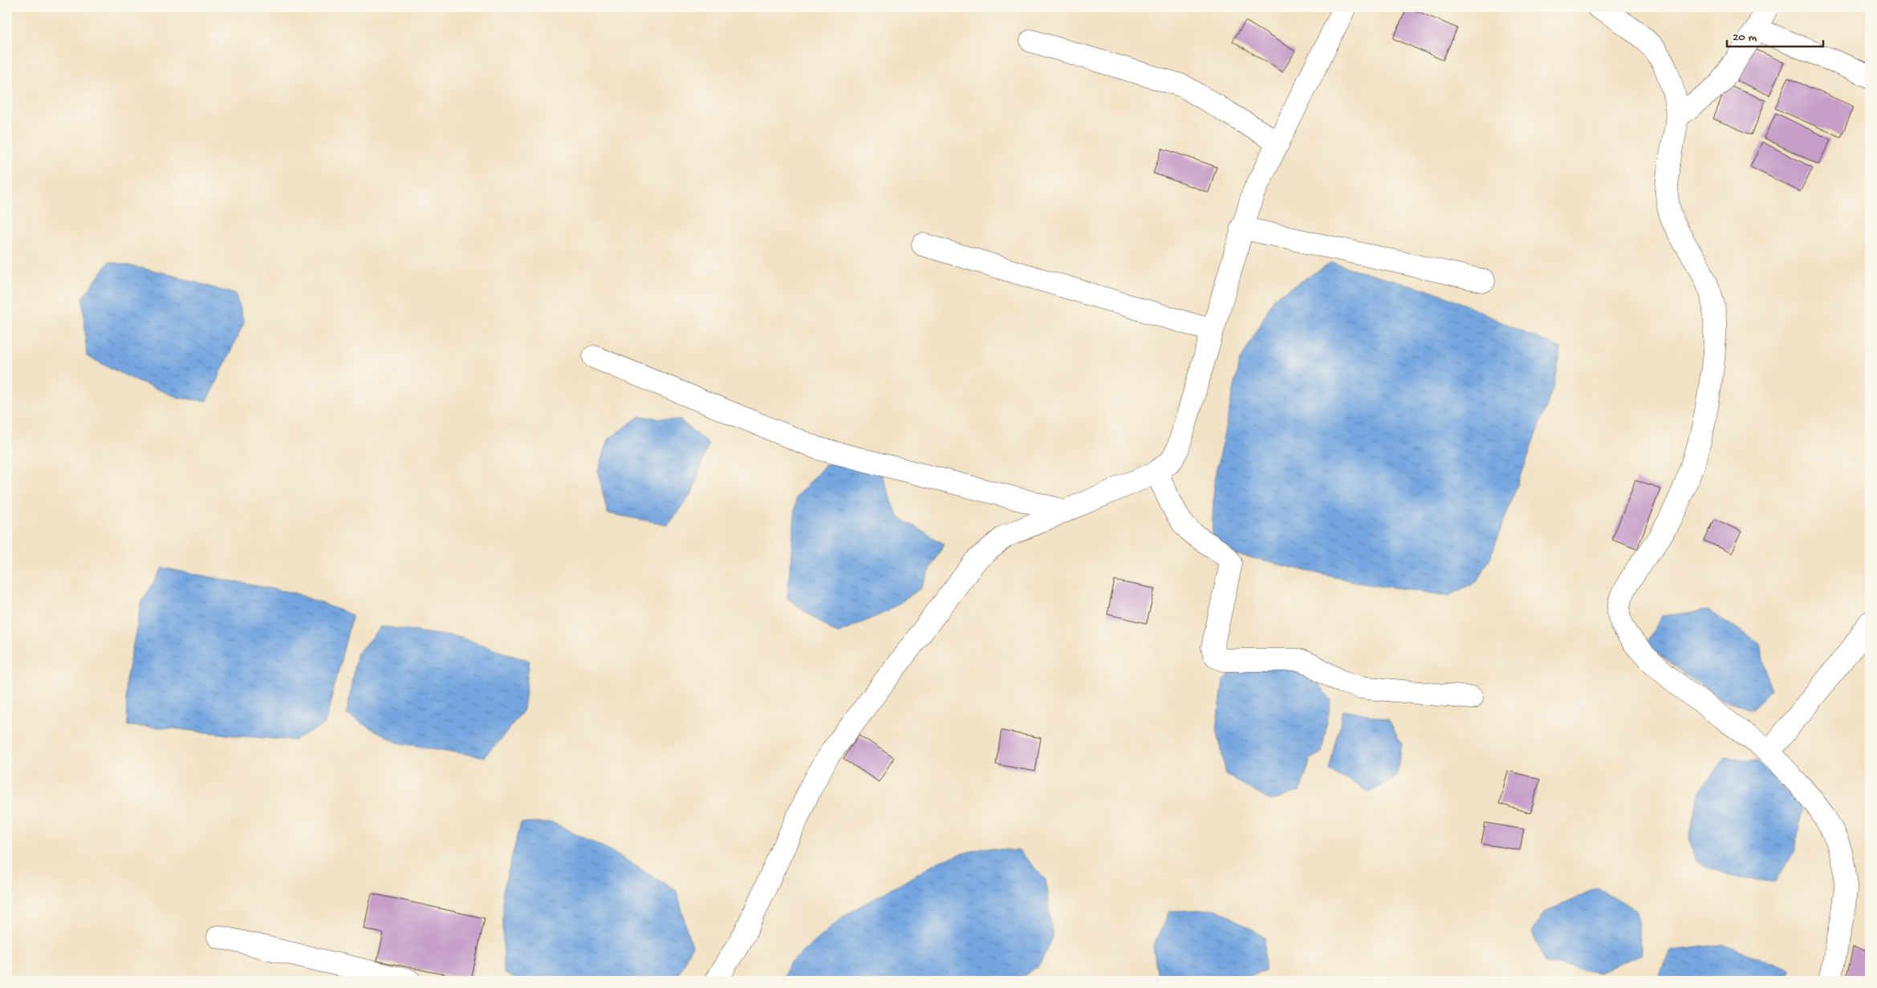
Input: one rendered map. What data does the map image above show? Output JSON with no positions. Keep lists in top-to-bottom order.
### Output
{
  "scale_bar": "20 m"
}
